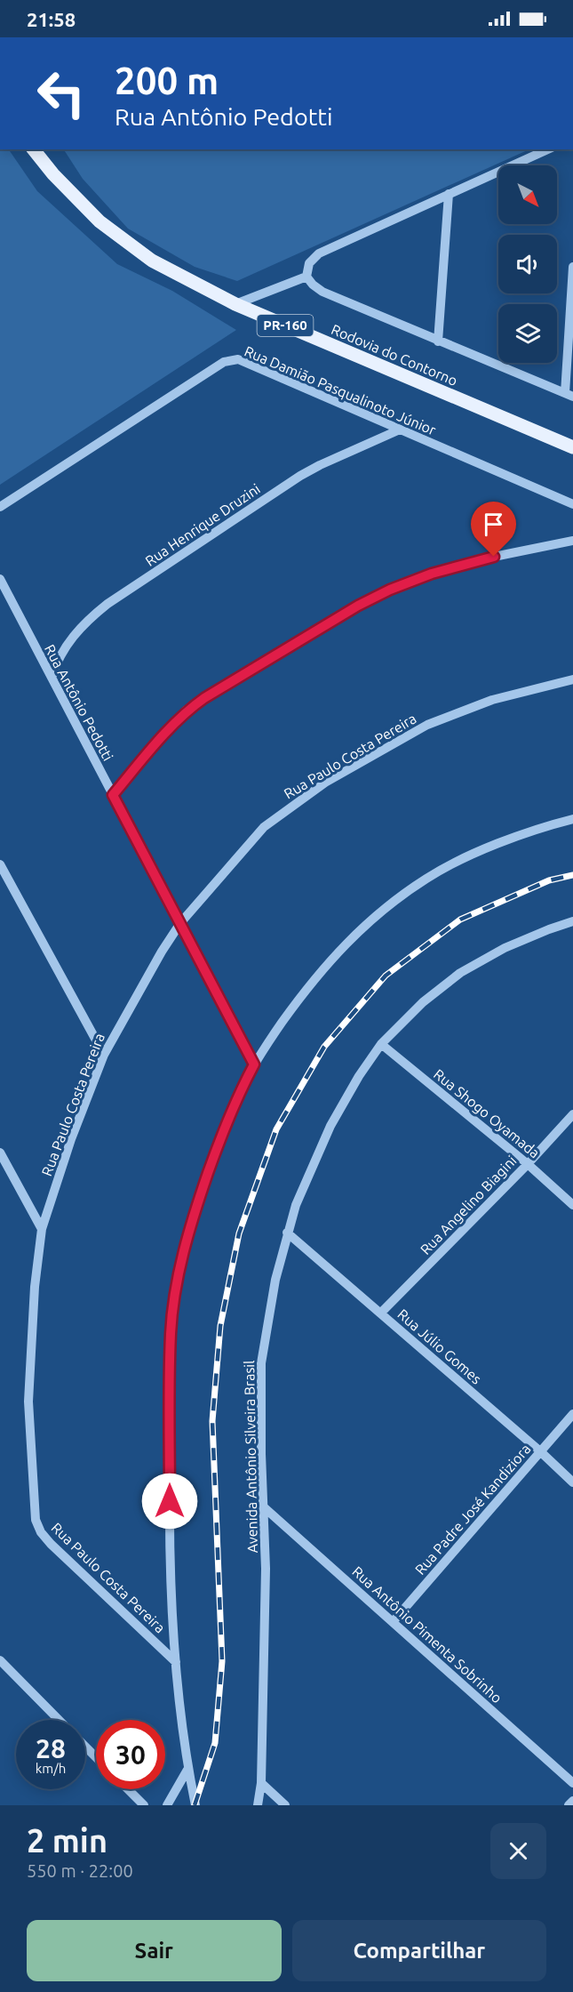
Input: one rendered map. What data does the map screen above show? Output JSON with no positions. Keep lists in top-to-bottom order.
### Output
{
  "streets": {
    "main road": ["PR-160", "Rodovia do Contorno"],
    "street": [
      "Rua Damião Pasqualinoto Júnior",
      "Rua Henrique Druzini",
      "Rua Antônio Pedotti",
      "Rua Paulo Costa Pereira",
      "Rua Shogo Oyamada",
      "Rua Angelino Biagini",
      "Rua Júlio Gomes",
      "Avenida Antônio Silveira Brasil",
      "Rua Padre José Kandiziora",
      "Rua Antônio Pimenta Sobrinho"
    ]
  },
  "crossings": [
    ["Rua Damião Pasqualinoto Júnior", "Rua Henrique Druzini"],
    ["Rua Henrique Druzini", "Rua Antônio Pedotti"],
    ["Rua Antônio Pedotti", "Rua Paulo Costa Pereira"],
    ["Rua Shogo Oyamada", "Rua Angelino Biagini"],
    ["Rua Shogo Oyamada", "Avenida Antônio Silveira Brasil"],
    ["Rua Angelino Biagini", "Rua Júlio Gomes"],
    ["Rua Júlio Gomes", "Avenida Antônio Silveira Brasil"],
    ["Rua Júlio Gomes", "Rua Padre José Kandiziora"],
    ["Avenida Antônio Silveira Brasil", "Rua Antônio Pimenta Sobrinho"],
    ["Rua Padre José Kandiziora", "Rua Antônio Pimenta Sobrinho"]
  ],
  "north": "bottom right",
  "page": {
    "status": "21:58",
    "turn": ["200 m", "Rua Antônio Pedotti"],
    "speed": "28 km/h",
    "limit": "30",
    "heading": ["2 min", "550 m · 22:00"],
    "buttons": ["Sair", "Compartilhar"]
  }
}
